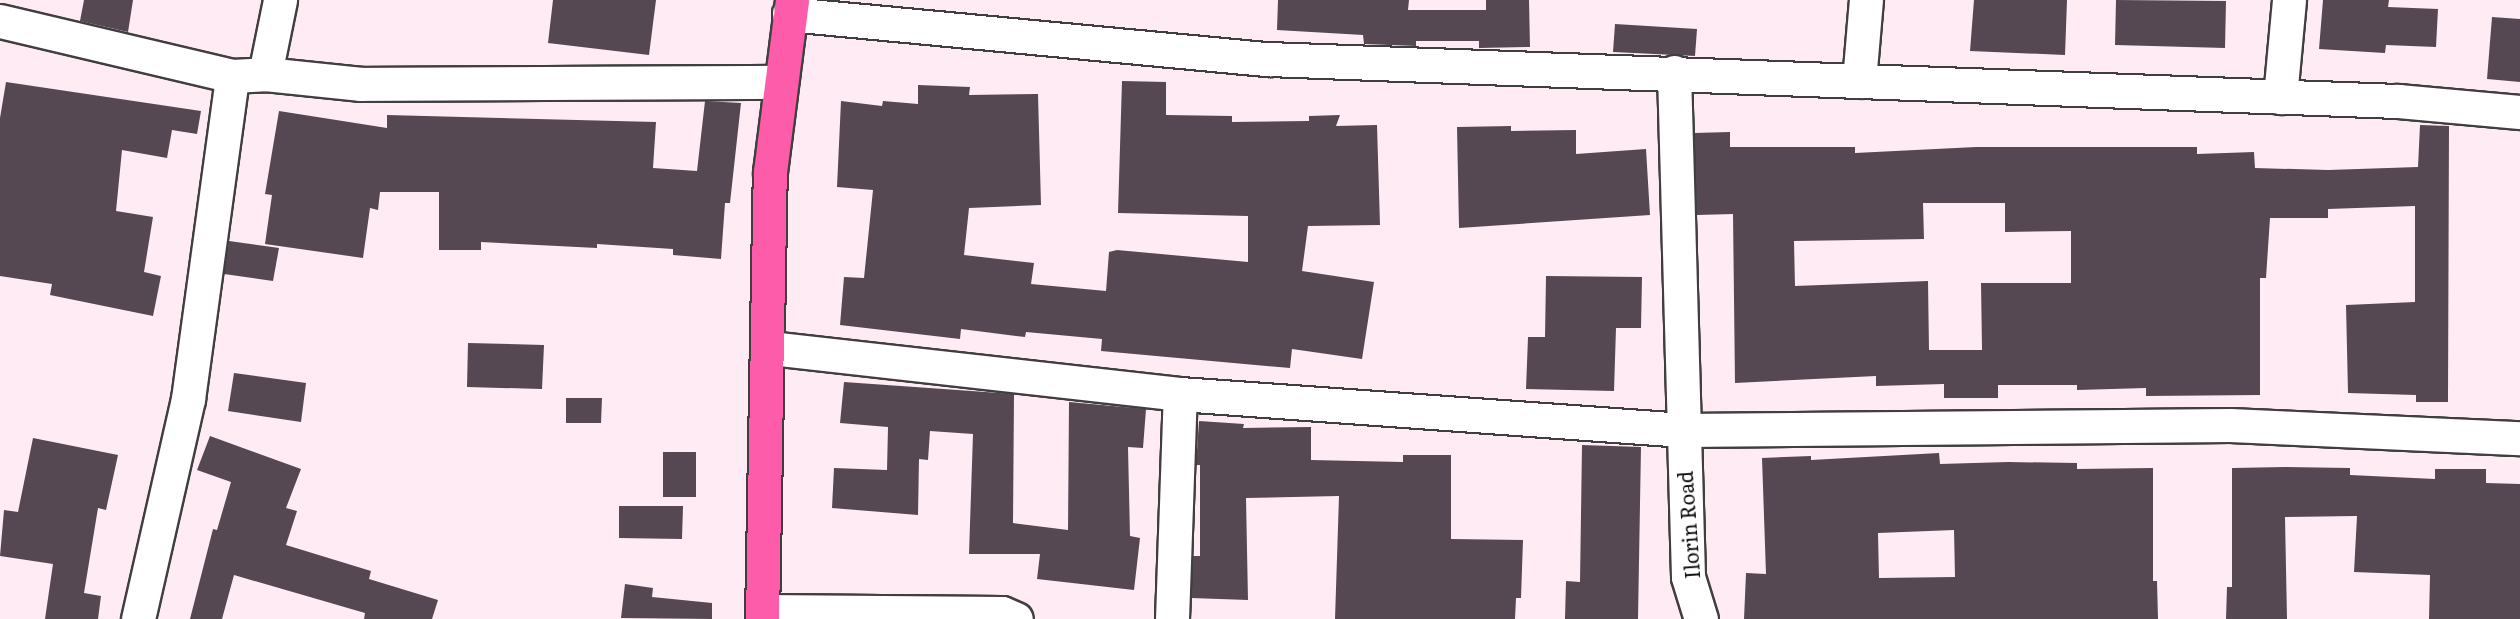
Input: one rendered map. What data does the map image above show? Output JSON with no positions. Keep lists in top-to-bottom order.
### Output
{
  "streets": {
    "street": ["Ilorin Road"]
  }
}
